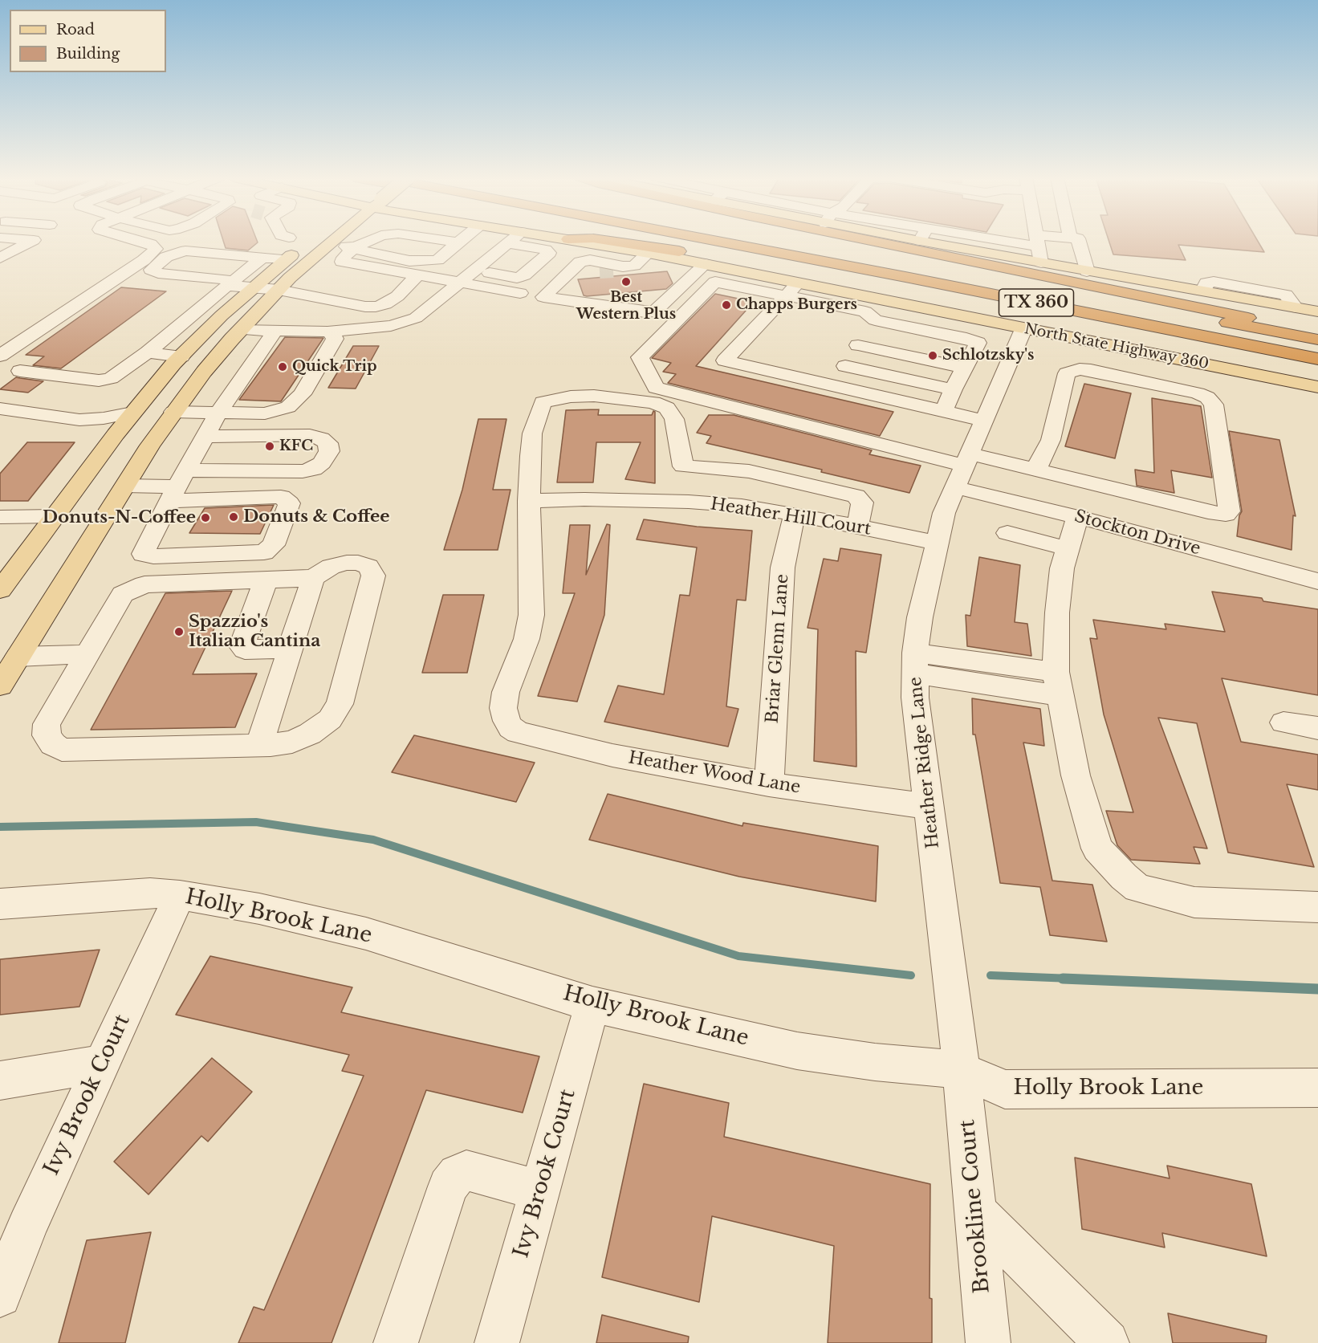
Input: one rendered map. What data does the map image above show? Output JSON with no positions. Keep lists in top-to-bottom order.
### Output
{
  "streets": {
    "highway": ["TX 360"],
    "main road": ["North State Highway 360"],
    "street": [
      "Heather Hill Court",
      "Stockton Drive",
      "Briar Glenn Lane",
      "Heather Ridge Lane",
      "Heather Wood Lane",
      "Holly Brook Lane",
      "Ivy Brook Court",
      "Brookline Court"
    ]
  },
  "crossings": [
    ["North State Highway 360", "Heather Ridge Lane"],
    ["Heather Hill Court", "Briar Glenn Lane"],
    ["Heather Hill Court", "Heather Ridge Lane"],
    ["Heather Hill Court", "Heather Wood Lane"],
    ["Stockton Drive", "Heather Ridge Lane"],
    ["Briar Glenn Lane", "Heather Wood Lane"],
    ["Heather Ridge Lane", "Heather Wood Lane"],
    ["Heather Ridge Lane", "Holly Brook Lane"],
    ["Heather Ridge Lane", "Brookline Court"],
    ["Holly Brook Lane", "Ivy Brook Court"],
    ["Holly Brook Lane", "Brookline Court"]
  ],
  "places": [
    "Best Western Plus",
    "Chapps Burgers",
    "Schlotzsky's",
    "Quick Trip",
    "KFC",
    "Donuts & Coffee",
    "Donuts-N-Coffee",
    "Spazzio's Italian Cantina"
  ],
  "legend": ["Road", "Building"]
}
